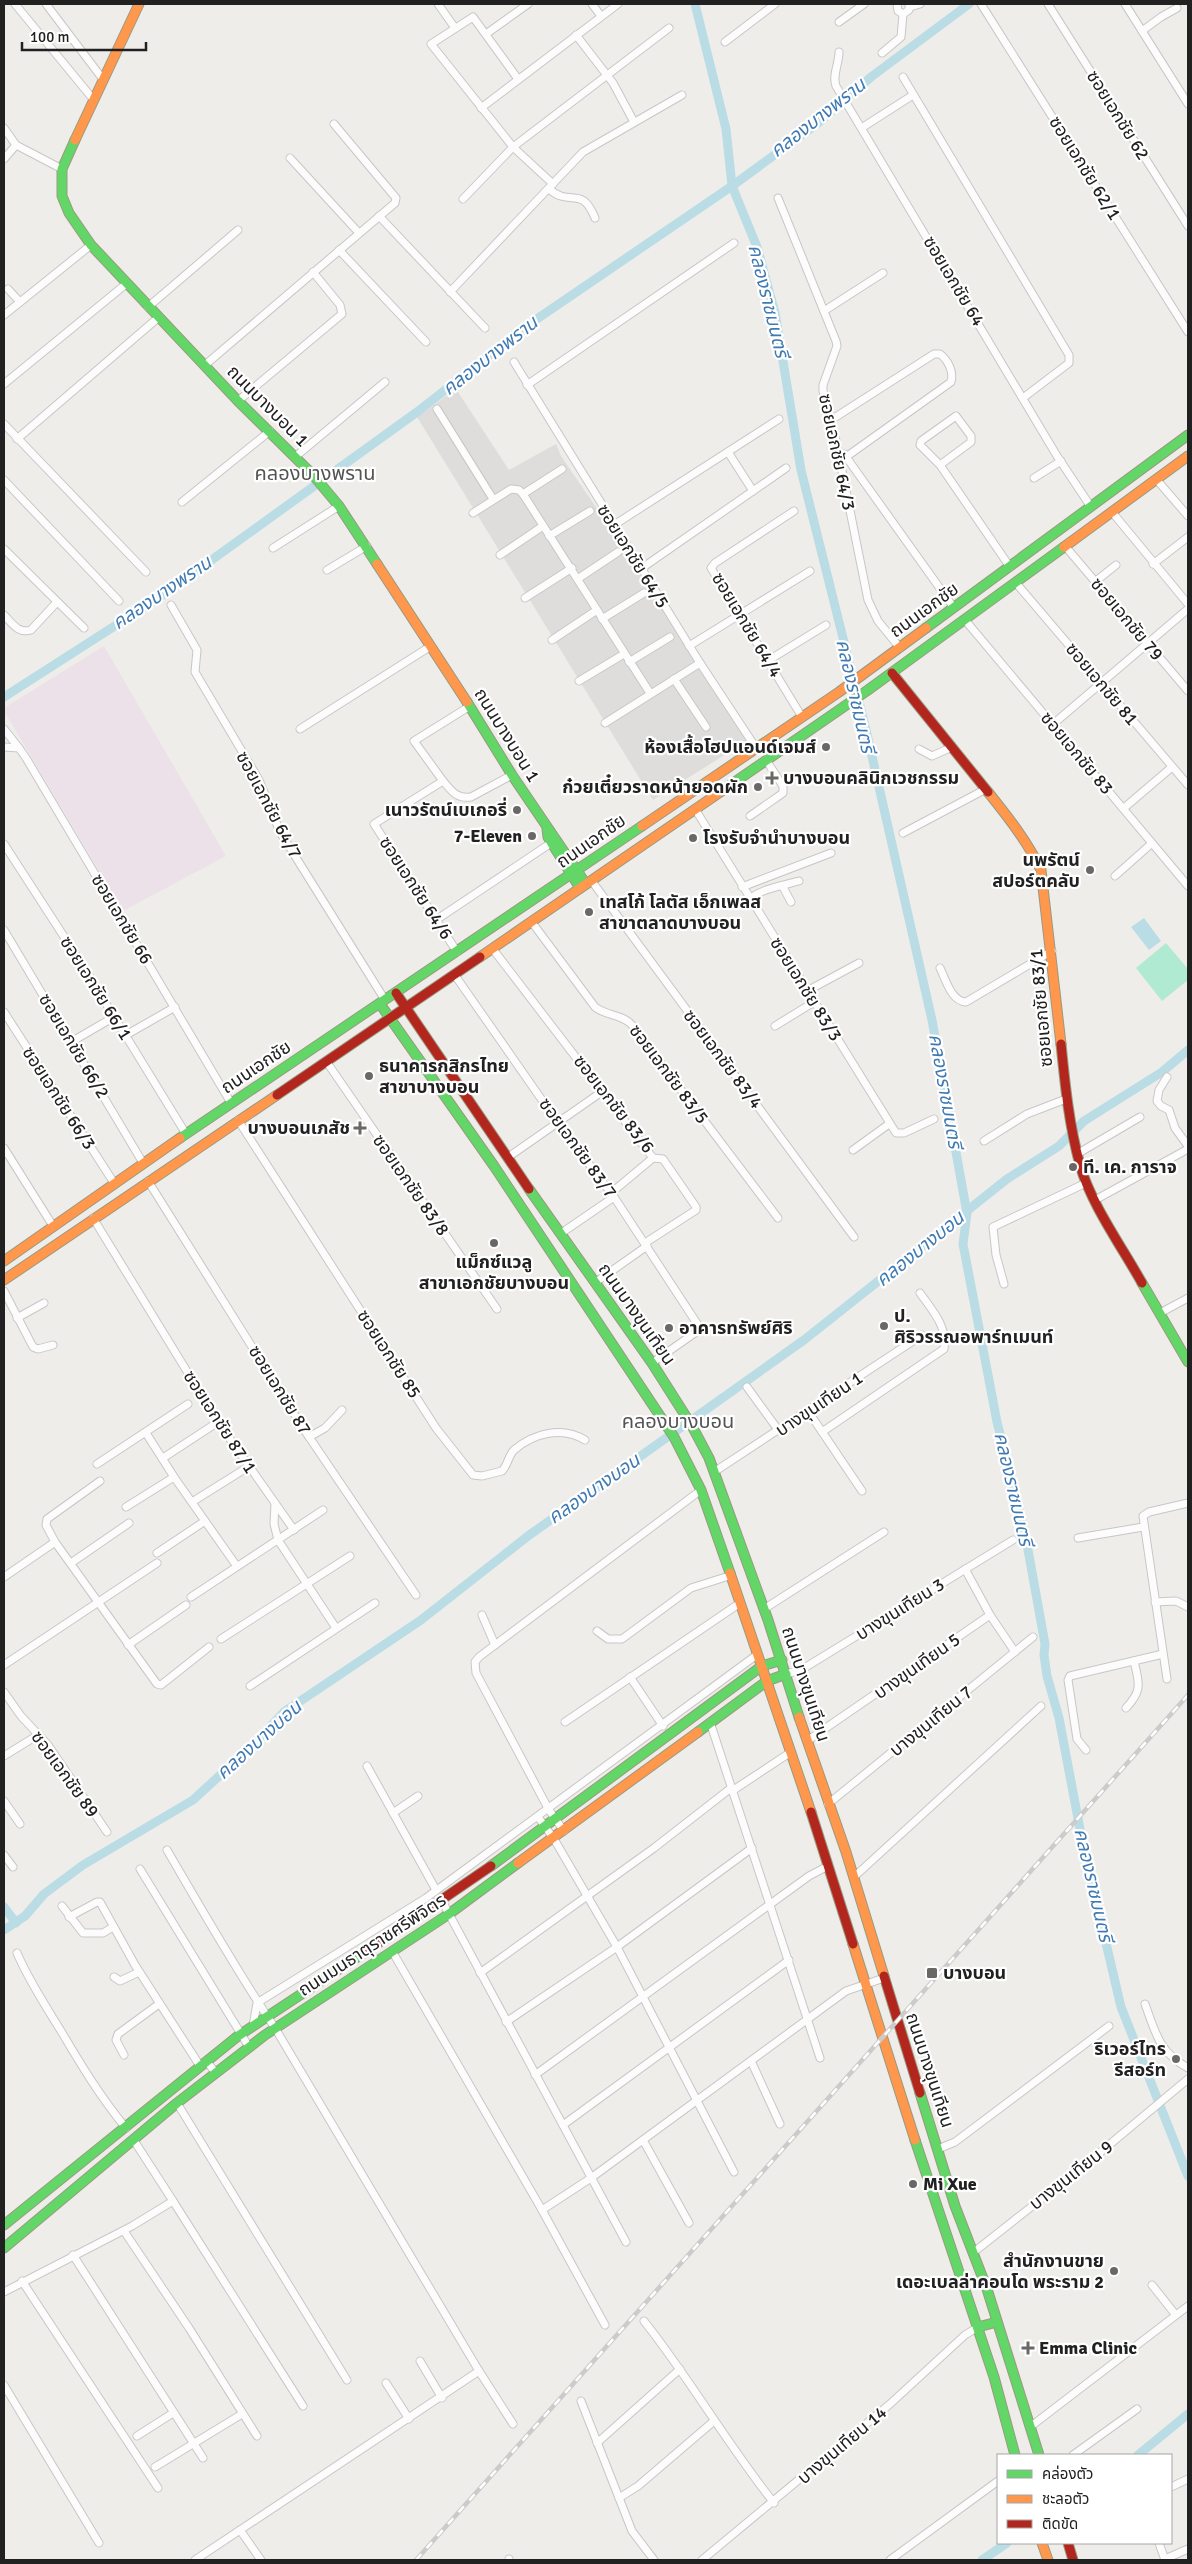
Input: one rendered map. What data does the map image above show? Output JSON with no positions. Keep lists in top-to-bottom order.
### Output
{
  "streets": {
    "main road": [
      "ถนนบางบอน 1",
      "ถนนเอกชัย",
      "ซอยเอกชัย 83/1",
      "ถนนบางขุนเทียน",
      "ถนนมนธาตุราชศรีพิจิตร"
    ],
    "street": [
      "ซอยเอกชัย 62",
      "ซอยเอกชัย 62/1",
      "ซอยเอกชัย 64",
      "ซอยเอกชัย 64/3",
      "ซอยเอกชัย 64/5",
      "ซอยเอกชัย 79",
      "ซอยเอกชัย 64/4",
      "ซอยเอกชัย 81",
      "ซอยเอกชัย 83",
      "ซอยเอกชัย 64/7",
      "ซอยเอกชัย 64/6",
      "ซอยเอกชัย 66",
      "ซอยเอกชัย 66/1",
      "ซอยเอกชัย 83/3",
      "ซอยเอกชัย 66/2",
      "ซอยเอกชัย 83/4",
      "ซอยเอกชัย 83/5",
      "ซอยเอกชัย 66/3",
      "ซอยเอกชัย 83/6",
      "ซอยเอกชัย 83/7",
      "ซอยเอกชัย 83/8",
      "ซอยเอกชัย 85",
      "ซอยเอกชัย 87",
      "บางขุนเทียน 1",
      "ซอยเอกชัย 87/1",
      "บางขุนเทียน 3",
      "บางขุนเทียน 5",
      "บางขุนเทียน 7",
      "ซอยเอกชัย 89",
      "บางขุนเทียน 9",
      "บางขุนเทียน 14"
    ]
  },
  "crossings": [
    ["ซอยเอกชัย 64", "ถนนเอกชัย"],
    ["ถนนบางบอน 1", "ถนนเอกชัย"],
    ["ถนนบางบอน 1", "ซอยเอกชัย 83/4"],
    ["ซอยเอกชัย 64/3", "ถนนเอกชัย"],
    ["ซอยเอกชัย 64/5", "ถนนเอกชัย"],
    ["ถนนเอกชัย", "ซอยเอกชัย 79"],
    ["ถนนเอกชัย", "ซอยเอกชัย 64/4"],
    ["ถนนเอกชัย", "ซอยเอกชัย 81"],
    ["ถนนเอกชัย", "ซอยเอกชัย 83"],
    ["ถนนเอกชัย", "ซอยเอกชัย 64/7"],
    ["ถนนเอกชัย", "ซอยเอกชัย 64/6"],
    ["ถนนเอกชัย", "ซอยเอกชัย 66"],
    ["ถนนเอกชัย", "ซอยเอกชัย 66/1"],
    ["ถนนเอกชัย", "ซอยเอกชัย 83/3"],
    ["ถนนเอกชัย", "ซอยเอกชัย 83/1"],
    ["ถนนเอกชัย", "ซอยเอกชัย 66/2"],
    ["ถนนเอกชัย", "ซอยเอกชัย 83/4"],
    ["ถนนเอกชัย", "ซอยเอกชัย 83/5"],
    ["ถนนเอกชัย", "ซอยเอกชัย 66/3"],
    ["ถนนเอกชัย", "ซอยเอกชัย 83/6"],
    ["ถนนเอกชัย", "ซอยเอกชัย 83/7"],
    ["ถนนเอกชัย", "ซอยเอกชัย 83/8"],
    ["ถนนเอกชัย", "ถนนบางขุนเทียน"],
    ["ถนนเอกชัย", "ซอยเอกชัย 85"],
    ["ถนนเอกชัย", "ซอยเอกชัย 87"],
    ["ถนนเอกชัย", "ซอยเอกชัย 87/1"],
    ["ซอยเอกชัย 64/7", "ถนนบางขุนเทียน"],
    ["ซอยเอกชัย 83/6", "ซอยเอกชัย 83/7"],
    ["ซอยเอกชัย 83/7", "ถนนบางขุนเทียน"],
    ["ถนนบางขุนเทียน", "บางขุนเทียน 1"],
    ["ถนนบางขุนเทียน", "บางขุนเทียน 3"],
    ["ถนนบางขุนเทียน", "บางขุนเทียน 5"],
    ["ถนนบางขุนเทียน", "บางขุนเทียน 7"],
    ["ถนนบางขุนเทียน", "ถนนมนธาตุราชศรีพิจิตร"],
    ["ถนนบางขุนเทียน", "บางขุนเทียน 9"],
    ["ถนนบางขุนเทียน", "บางขุนเทียน 14"],
    ["บางขุนเทียน 3", "ถนนมนธาตุราชศรีพิจิตร"]
  ],
  "districts": ["คลองบางพราน", "คลองบางบอน"],
  "water": ["คลองบางพราน", "คลองราชมนตรี", "คลองบางบอน"],
  "places": {
    "other": [
      "ห้องเสื้อโฮปแอนด์เจมส์",
      "ก๋วยเตี๋ยวราดหน้ายอดผัก",
      "เนาวรัตน์เบเกอรี่",
      "7-Eleven",
      "โรงรับจำนำบางบอน",
      "นพรัตน์ สปอร์ตคลับ",
      "เทสโก้ โลตัส เอ็กเพลส สาขาตลาดบางบอน",
      "ธนาคารกสิกรไทย สาขาบางบอน",
      "ที. เค. การาจ",
      "แม็กซ์แวลู สาขาเอกชัยบางบอน",
      "ป. ศิริวรรณอพาร์ทเมนท์",
      "อาคารทรัพย์ศิริ",
      "ริเวอร์ไทร รีสอร์ท",
      "Mi Xue",
      "สำนักงานขาย เดอะเบลล่าคอนโด พระราม 2"
    ],
    "health": ["บางบอนคลินิกเวชกรรม", "บางบอนเภสัช", "Emma Clinic"],
    "transit": ["บางบอน"]
  },
  "legend": ["คล่องตัว", "ชะลอตัว", "ติดขัด"],
  "scale_bar": "100 m"
}
